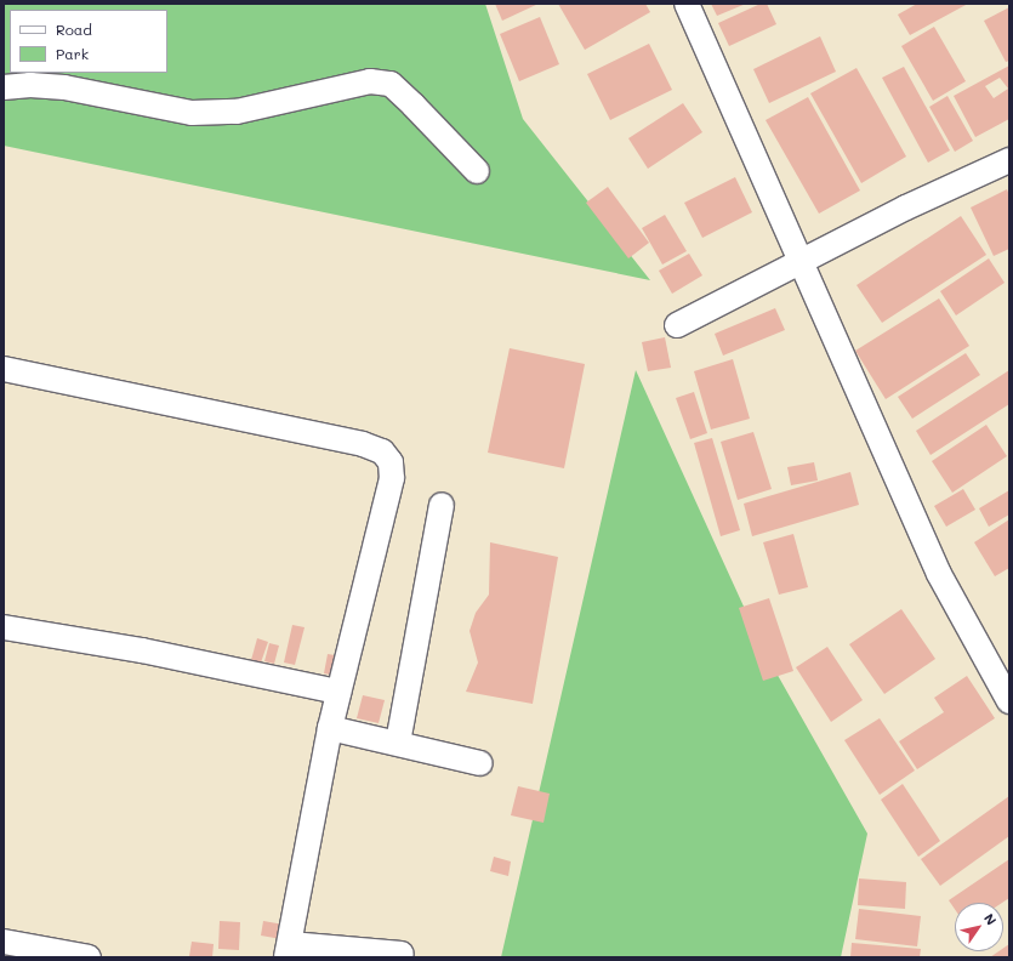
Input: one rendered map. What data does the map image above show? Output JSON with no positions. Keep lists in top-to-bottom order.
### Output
{
  "legend": ["Road", "Park"],
  "north": "top right"
}
